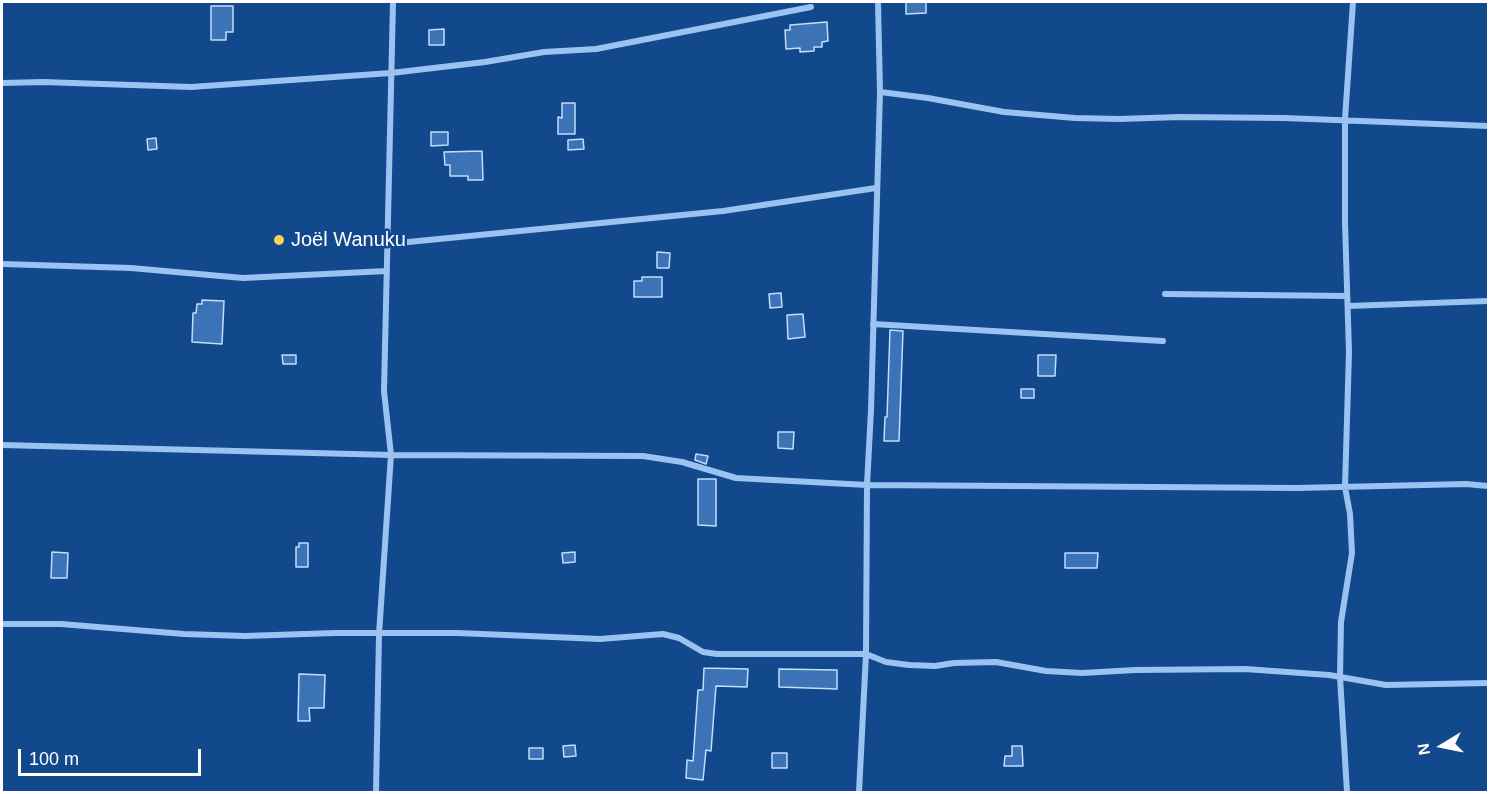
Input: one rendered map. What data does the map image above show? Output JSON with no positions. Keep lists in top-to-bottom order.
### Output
{
  "places": ["Joël Wanuku"],
  "scale_bar": "100 m",
  "north": "left"
}
